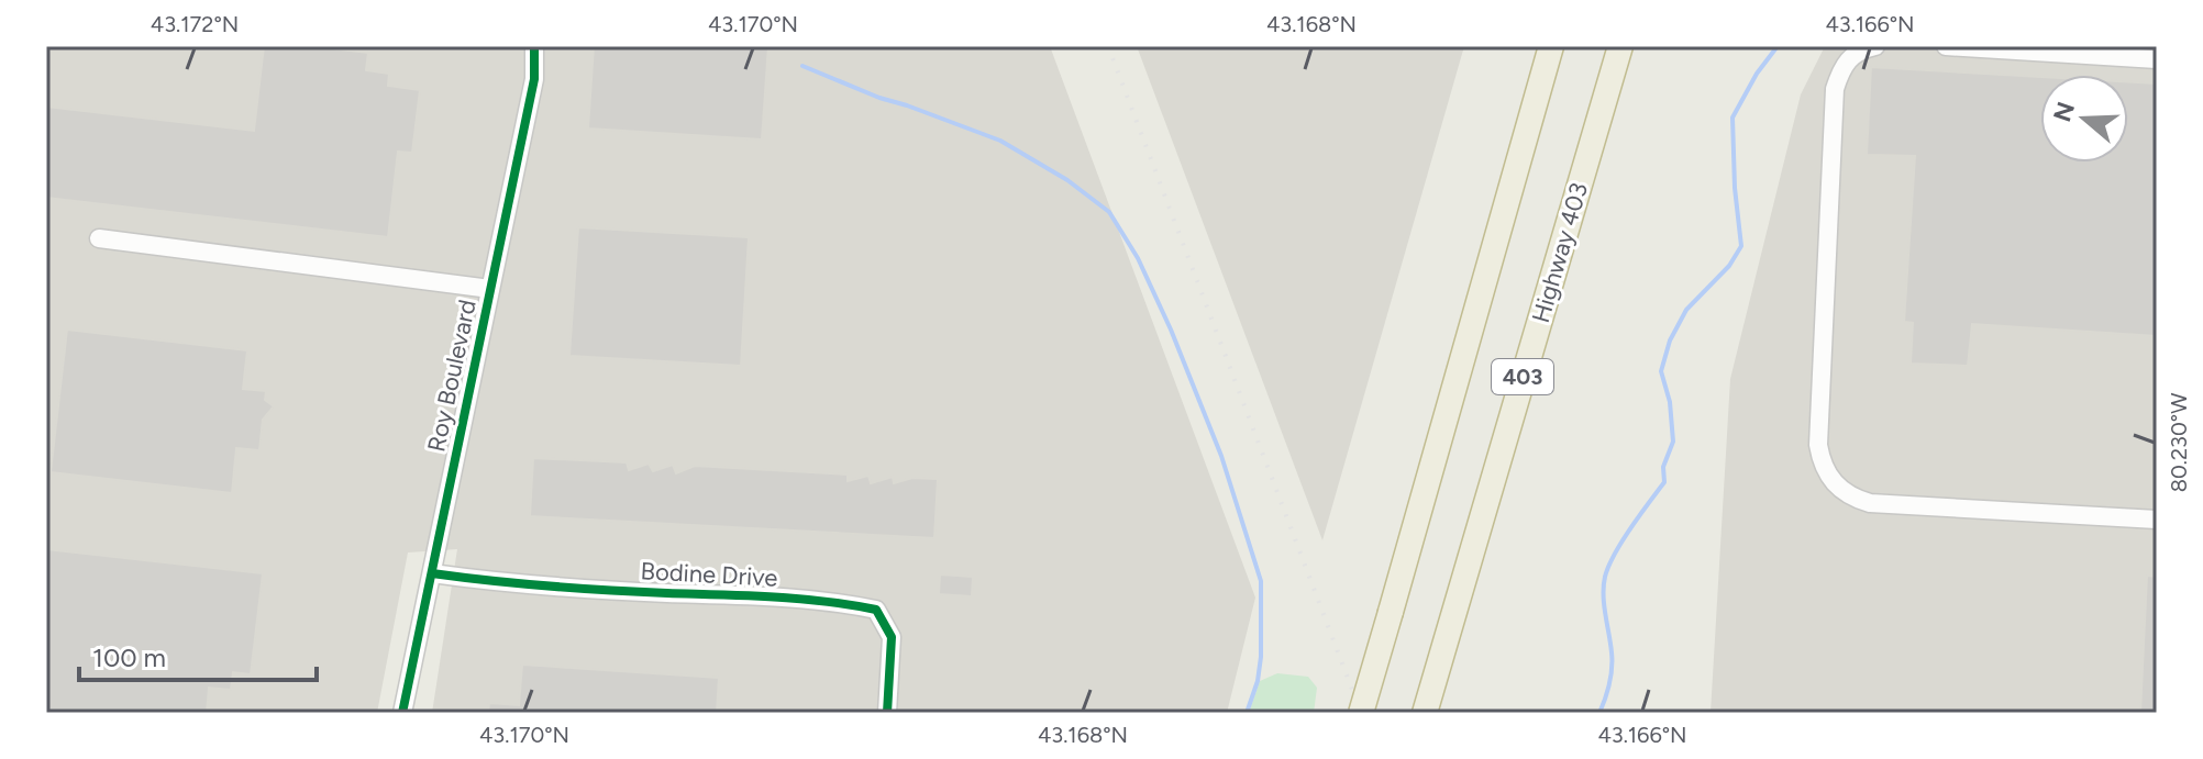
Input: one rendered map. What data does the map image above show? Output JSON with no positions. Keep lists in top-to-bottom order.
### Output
{
  "streets": {
    "highway": ["Highway 403", "403"],
    "street": ["Roy Boulevard", "Bodine Drive"]
  },
  "crossings": [
    ["Roy Boulevard", "Bodine Drive"]
  ],
  "scale_bar": "100 m",
  "north": "left",
  "coordinates": [
    "43.172°N",
    "43.170°N",
    "43.168°N",
    "43.166°N",
    "80.230°W"
  ]
}
